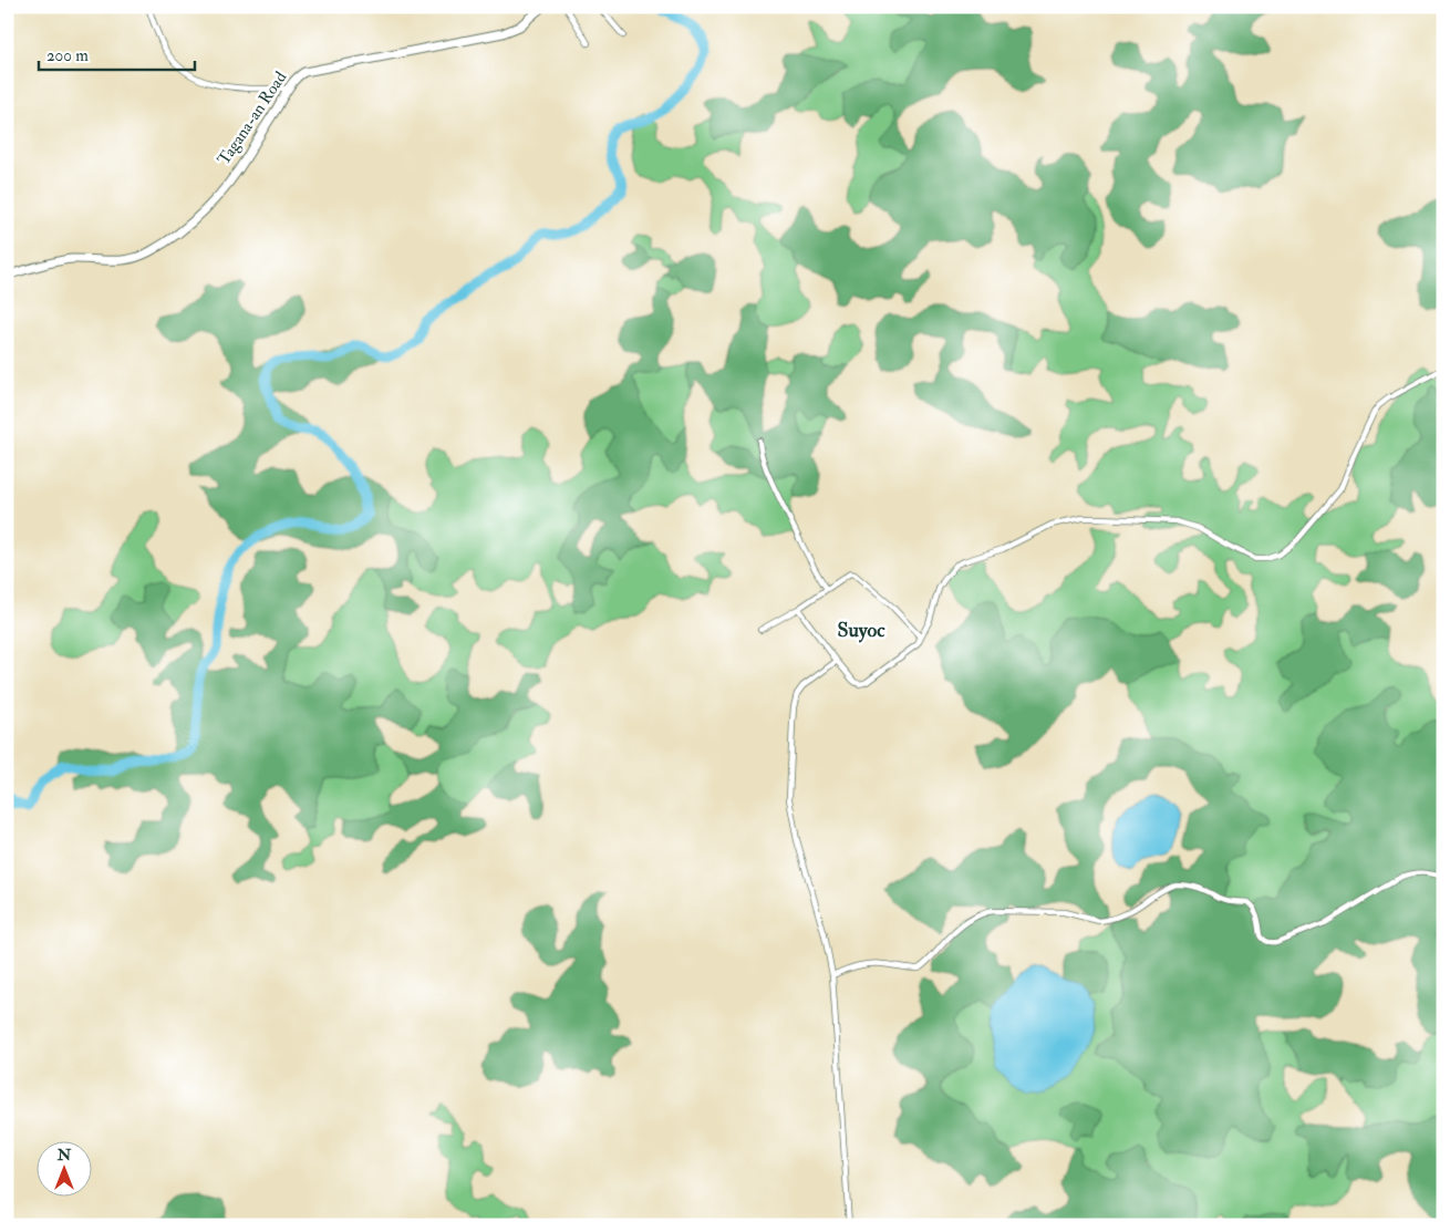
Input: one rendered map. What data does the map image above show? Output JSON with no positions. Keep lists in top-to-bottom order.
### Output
{
  "streets": {
    "main road": ["Tagana-an Road"]
  },
  "districts": ["Suyoc"],
  "scale_bar": "200 m",
  "north": "top"
}
